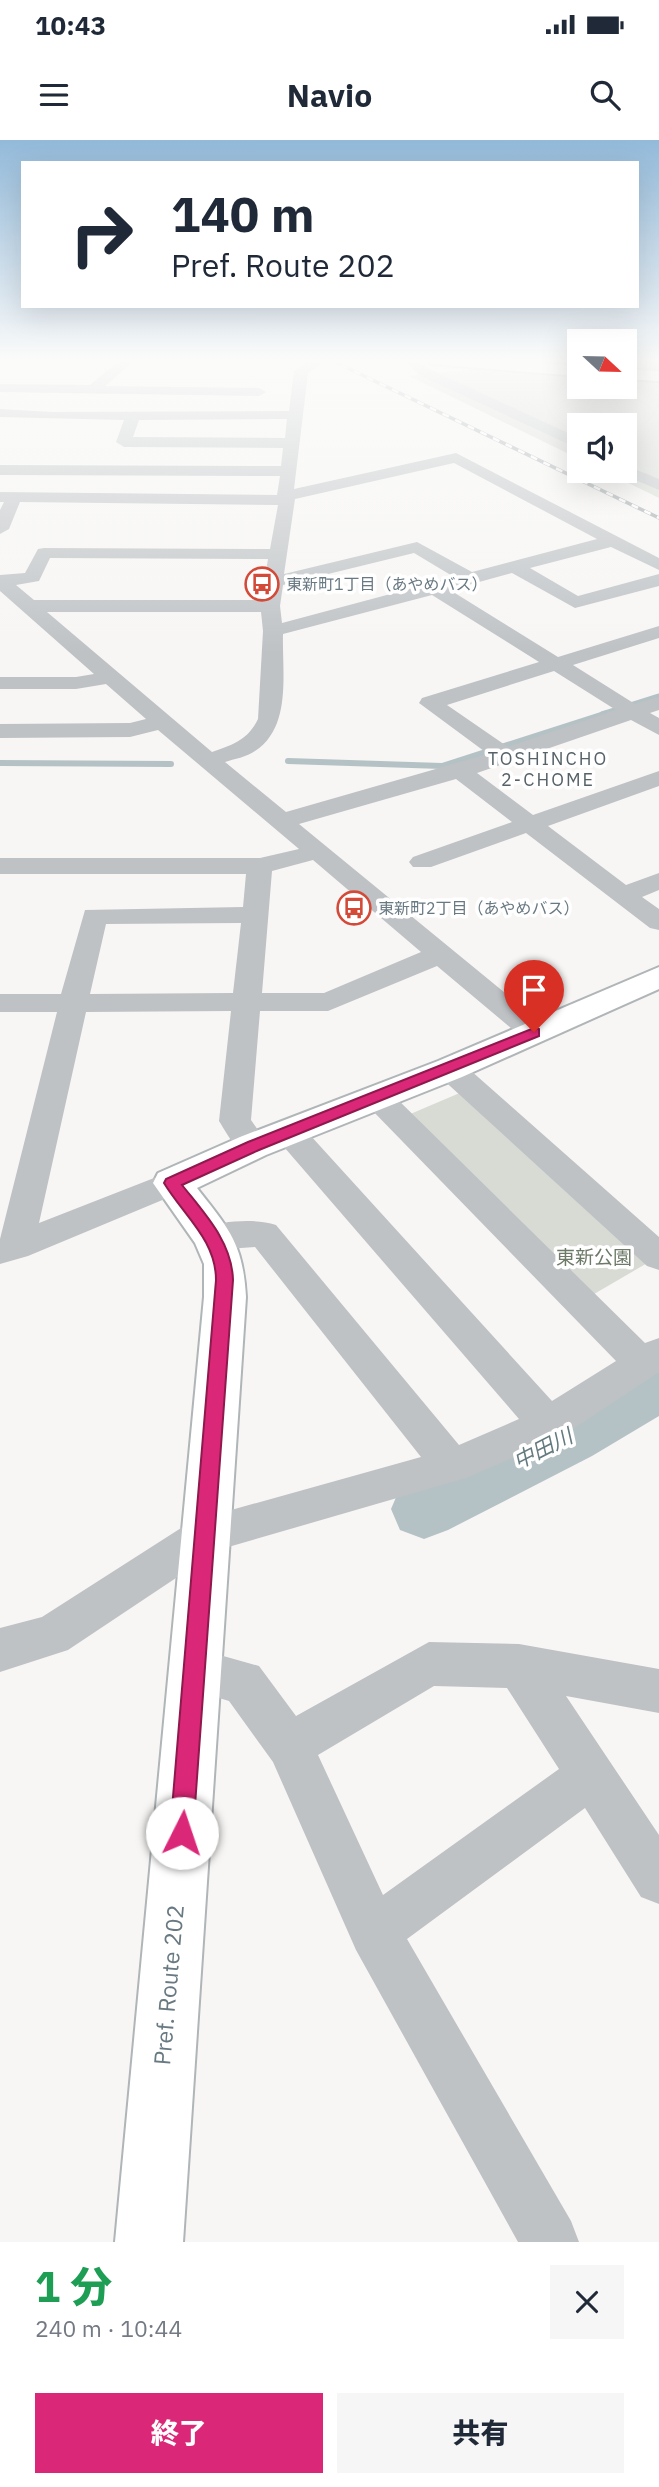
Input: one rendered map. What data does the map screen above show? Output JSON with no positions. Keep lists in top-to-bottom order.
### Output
{
  "streets": {
    "main road": ["Pref. Route 202"]
  },
  "districts": ["TOSHINCHO 2-CHOME"],
  "water": ["中田川"],
  "parks": ["東新公園"],
  "places": {
    "bus stop": ["東新町1丁目（あやめバス）", "東新町2丁目（あやめバス）"]
  },
  "north": "right",
  "page": {
    "status": "10:43",
    "header": "Navio",
    "turn": ["140 m", "Pref. Route 202"],
    "heading": ["1 分", "240 m · 10:44"],
    "buttons": ["終了", "共有"]
  }
}
